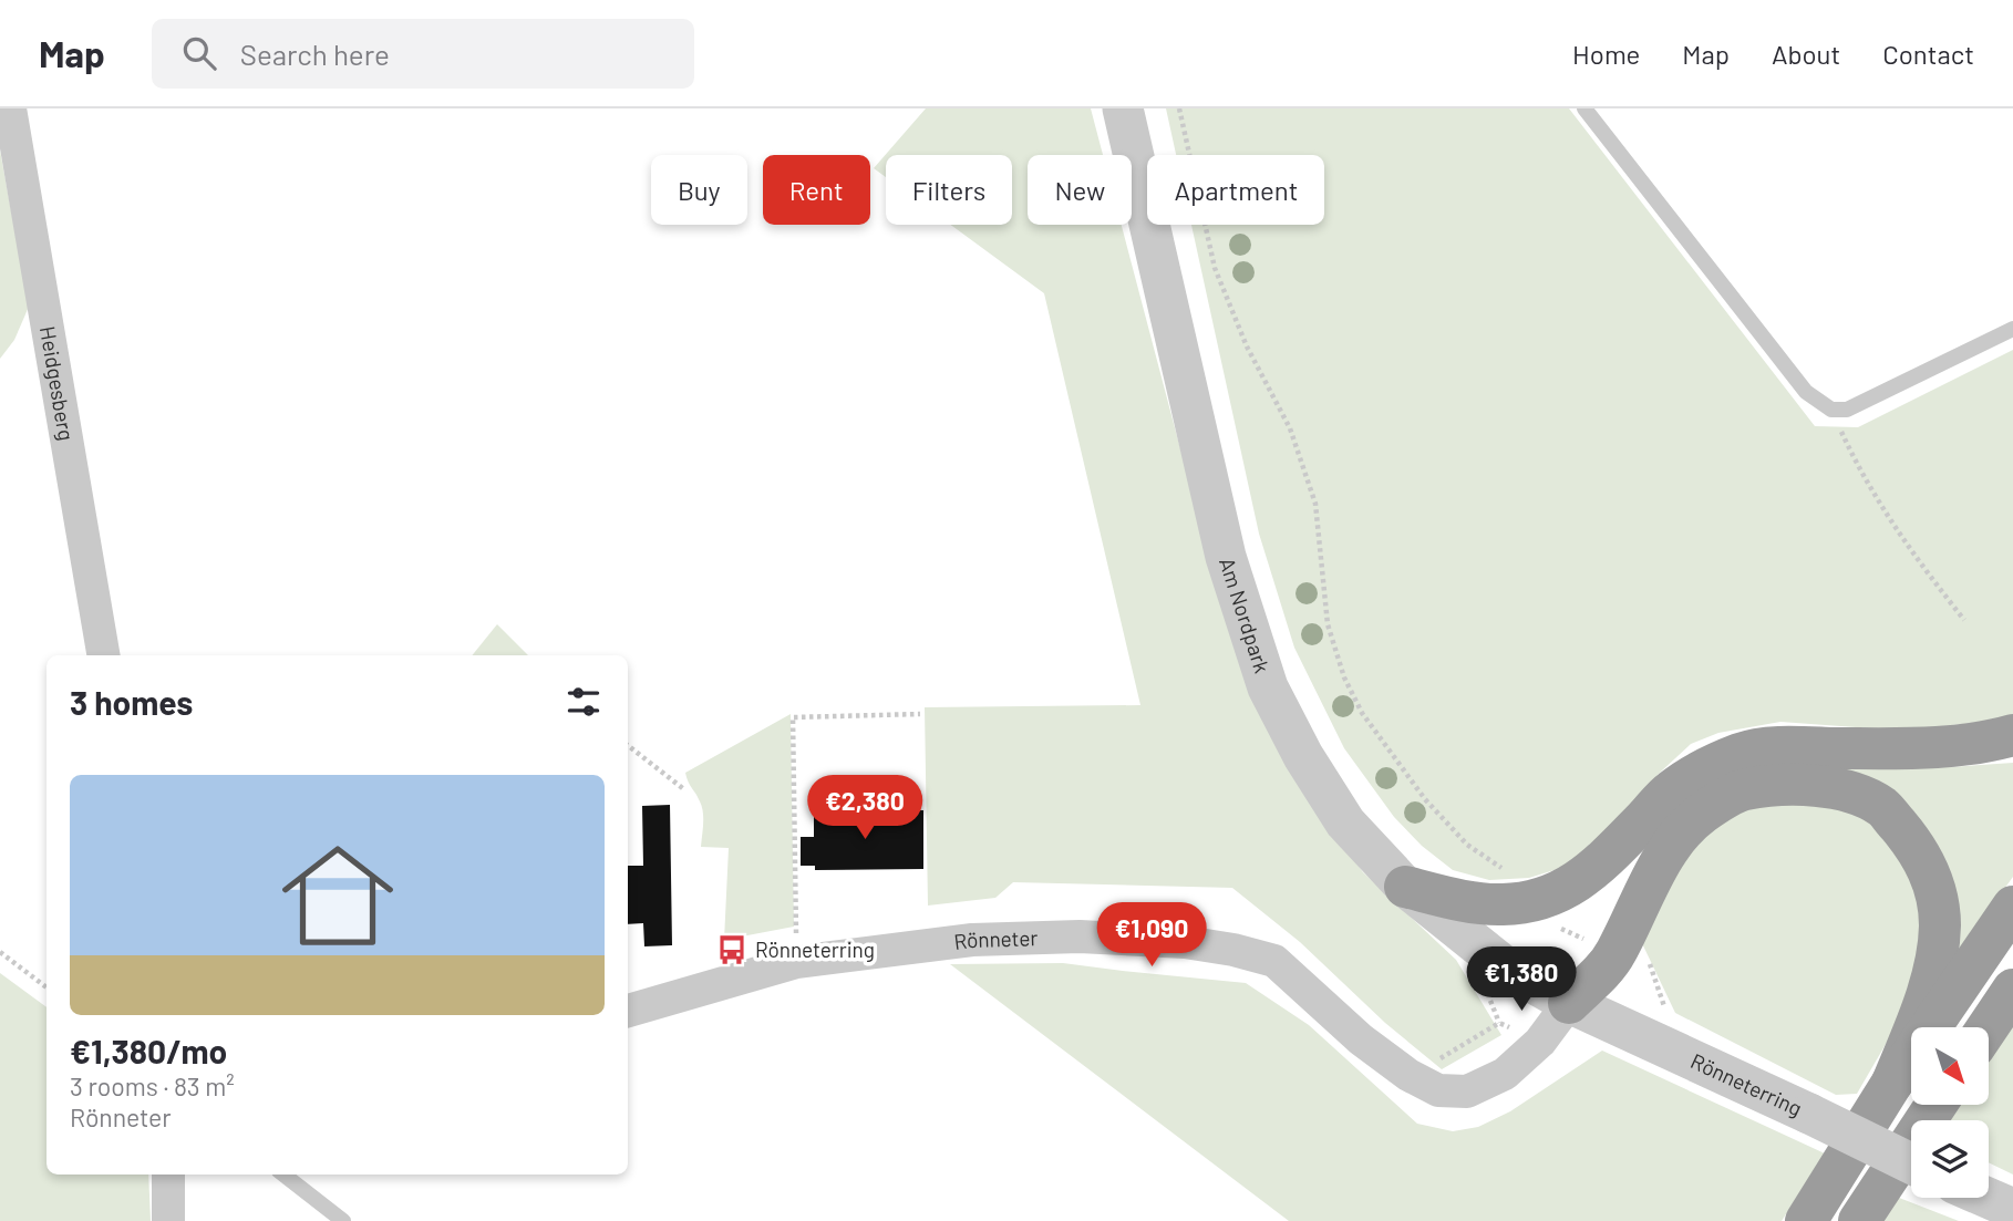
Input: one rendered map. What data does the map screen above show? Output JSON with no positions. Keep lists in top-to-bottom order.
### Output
{
  "streets": {
    "street": [
      "Heidgesberg",
      "Am Nordpark",
      "Rönneter",
      "Rönneterring"
    ]
  },
  "crossings": [
    ["Am Nordpark", "Rönneter"],
    ["Am Nordpark", "Rönneterring"],
    ["Rönneter", "Rönneterring"]
  ],
  "places": {
    "bus stop": ["Rönneterring"]
  },
  "north": "bottom right",
  "page": {
    "header": "Map",
    "search": "Search here",
    "nav": [
      "Home",
      "Map",
      "About",
      "Contact"
    ],
    "chip": [
      "Buy",
      "Rent",
      "Filters",
      "New",
      "Apartment"
    ],
    "heading": "3 homes",
    "list": [
      {
        "name": "€1,380/mo",
        "note": "3 rooms · 83 m² · Rönneter"
      }
    ],
    "price": ["€2,380", "€1,090", "€1,380"]
  }
}
